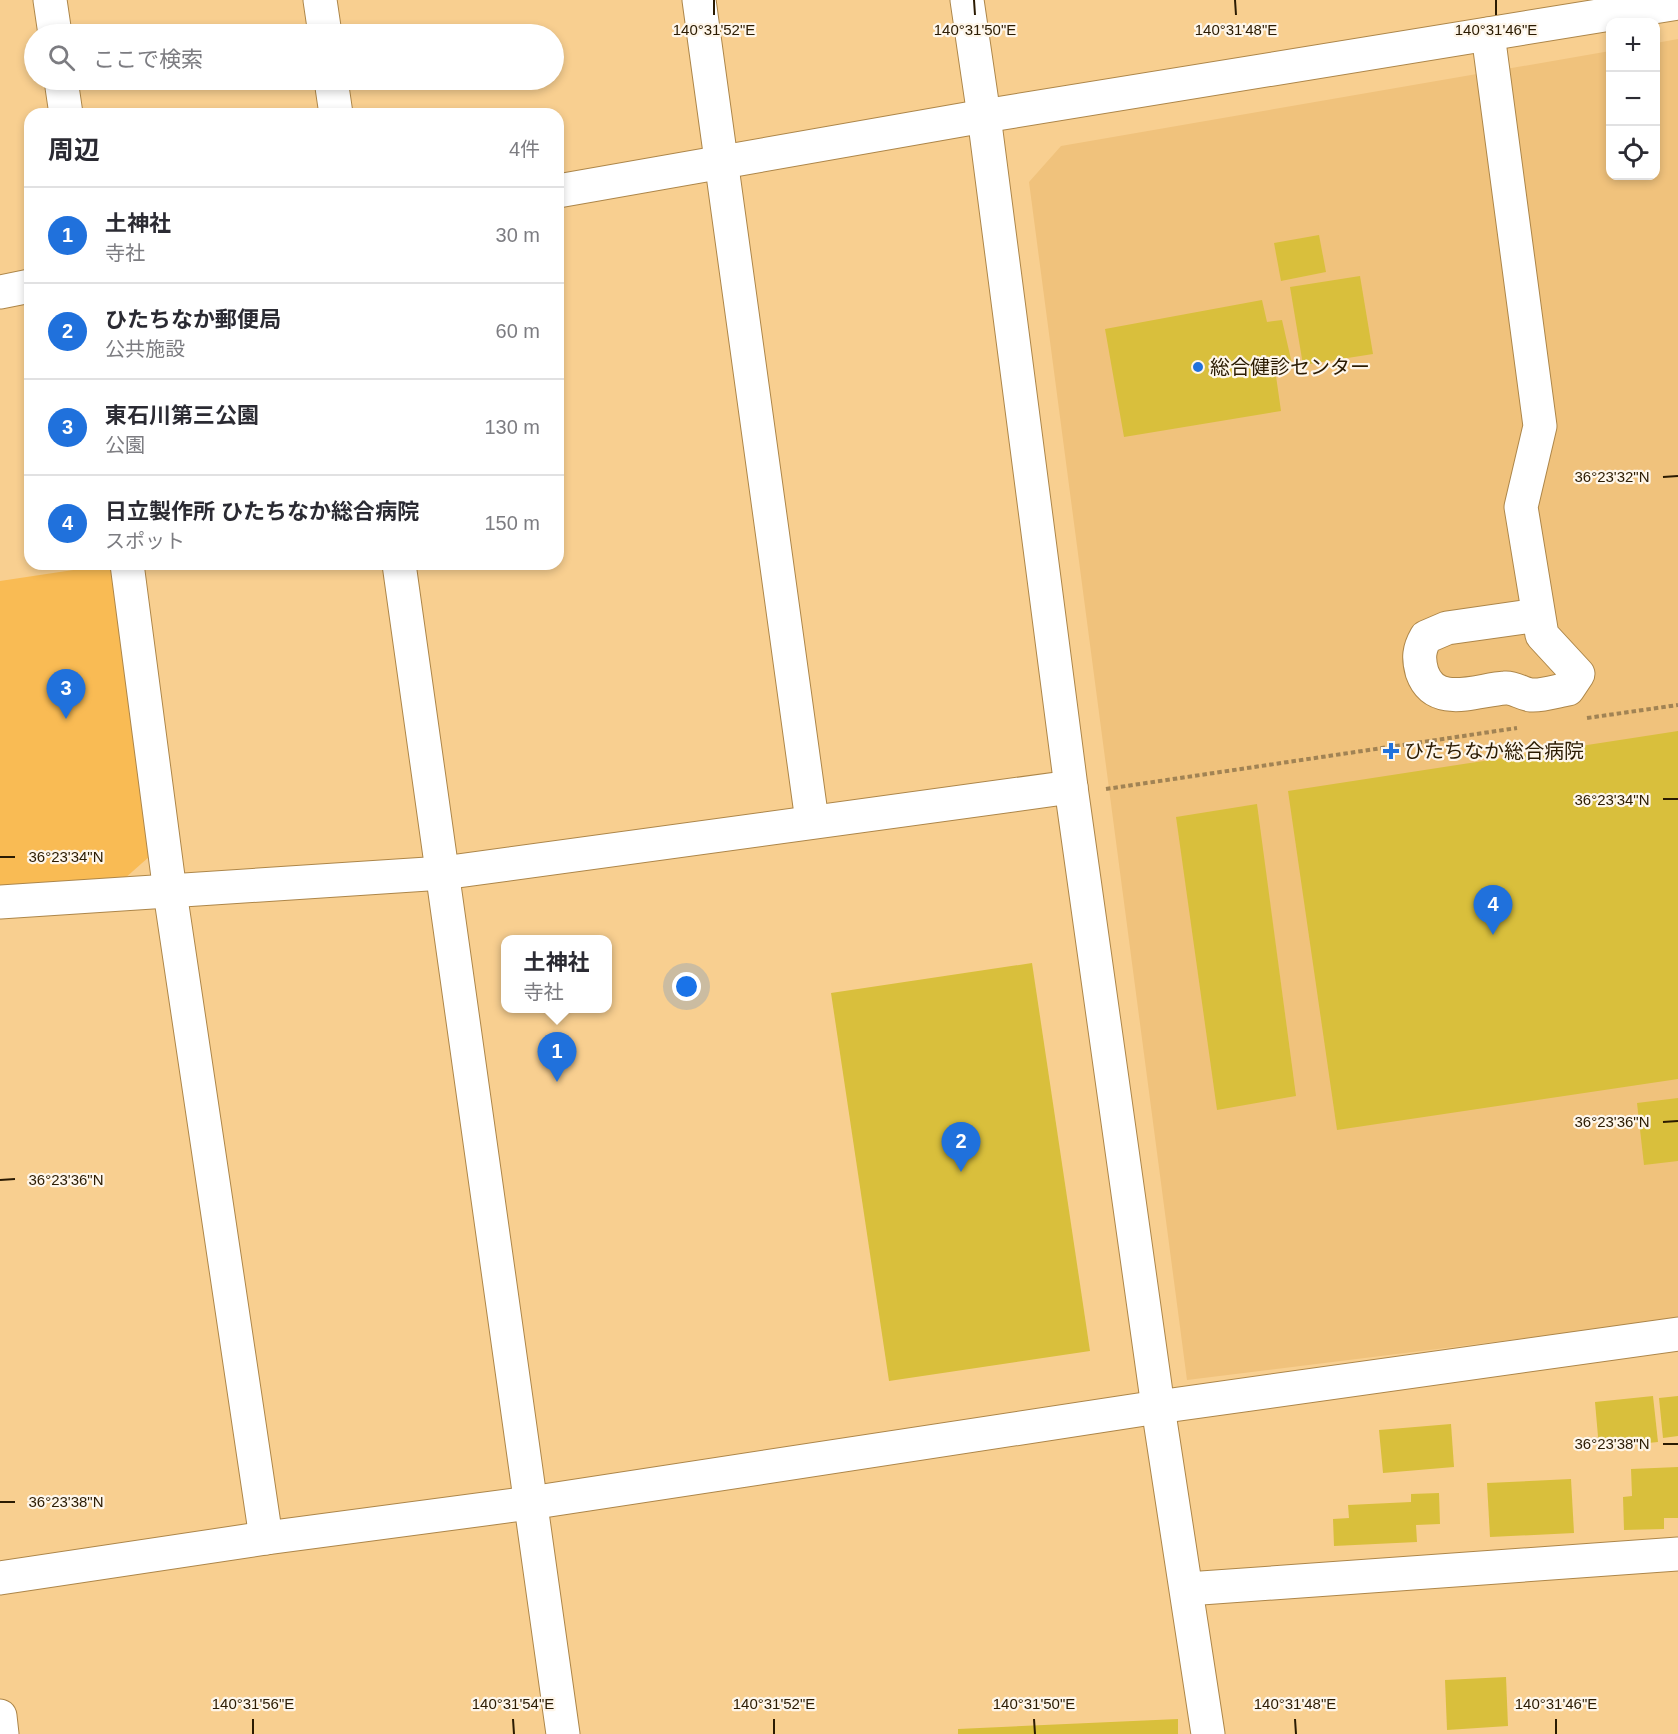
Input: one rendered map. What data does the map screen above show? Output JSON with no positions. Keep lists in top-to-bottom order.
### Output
{
  "places": {
    "other": ["総合健診センター"],
    "health": ["ひたちなか総合病院"]
  },
  "page": {
    "map_buttons": ["+", "−"],
    "search": "ここで検索",
    "heading": ["周辺", "4件"],
    "list": [
      {
        "mark": "1",
        "name": "土神社",
        "note": "寺社",
        "value": "30 m"
      },
      {
        "mark": "2",
        "name": "ひたちなか郵便局",
        "note": "公共施設",
        "value": "60 m"
      },
      {
        "mark": "3",
        "name": "東石川第三公園",
        "note": "公園",
        "value": "130 m"
      },
      {
        "mark": "4",
        "name": "日立製作所 ひたちなか総合病院",
        "note": "スポット",
        "value": "150 m"
      }
    ],
    "pins": [
      "3",
      "4",
      "1",
      "2"
    ],
    "popup": ["土神社", "寺社"]
  },
  "coordinates": [
    "140°31'52\"E",
    "140°31'50\"E",
    "140°31'48\"E",
    "140°31'46\"E",
    "36°23'32\"N",
    "36°23'34\"N",
    "36°23'36\"N",
    "36°23'38\"N",
    "140°31'56\"E",
    "140°31'54\"E"
  ]
}
